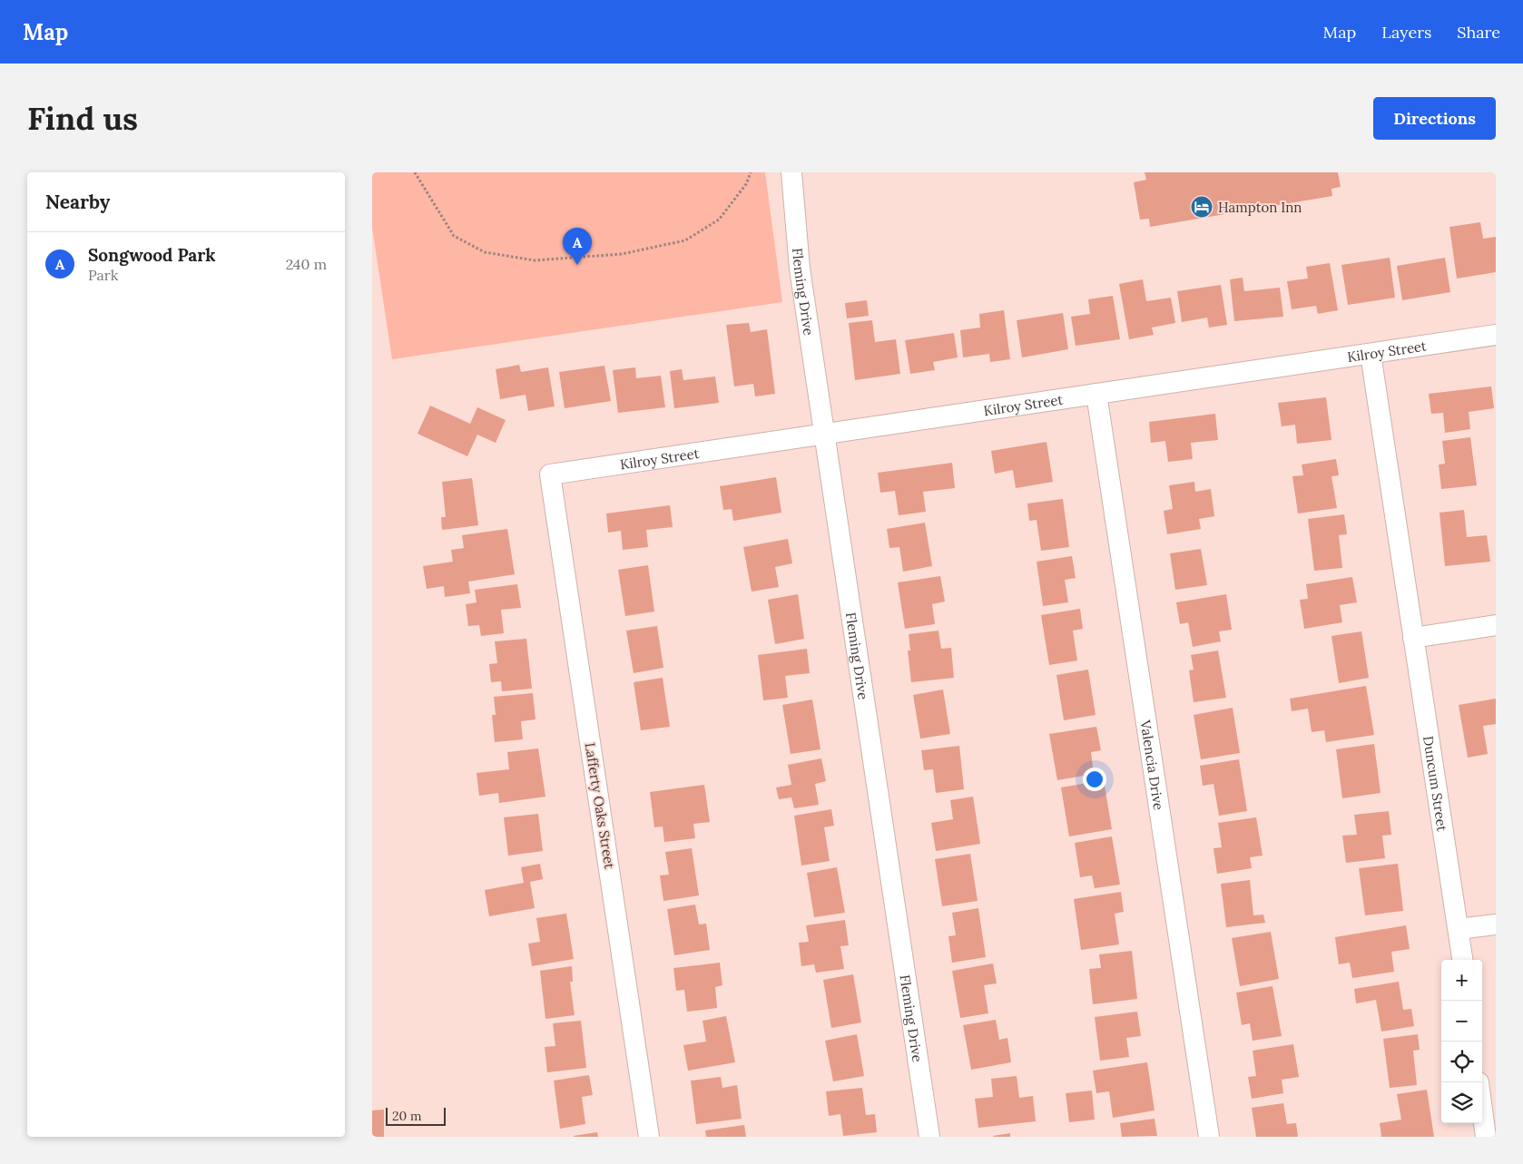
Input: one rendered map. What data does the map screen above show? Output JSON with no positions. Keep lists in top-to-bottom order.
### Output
{
  "streets": {
    "street": [
      "Fleming Drive",
      "Kilroy Street",
      "Valencia Drive",
      "Duncum Street",
      "Lafferty Oaks Street"
    ]
  },
  "crossings": [
    ["Fleming Drive", "Kilroy Street"],
    ["Kilroy Street", "Valencia Drive"],
    ["Kilroy Street", "Duncum Street"],
    ["Kilroy Street", "Lafferty Oaks Street"]
  ],
  "places": {
    "hotel": ["Hampton Inn"]
  },
  "scale_bar": "20 m",
  "page": {
    "header": "Map",
    "nav": ["Map", "Layers", "Share"],
    "buttons": "Directions",
    "title": "Find us",
    "heading": "Nearby",
    "pins": "A",
    "list": [
      {
        "mark": "A",
        "name": "Songwood Park",
        "note": "Park",
        "value": "240 m"
      }
    ],
    "map_buttons": ["+", "−"],
    "scale": "20 m"
  }
}
